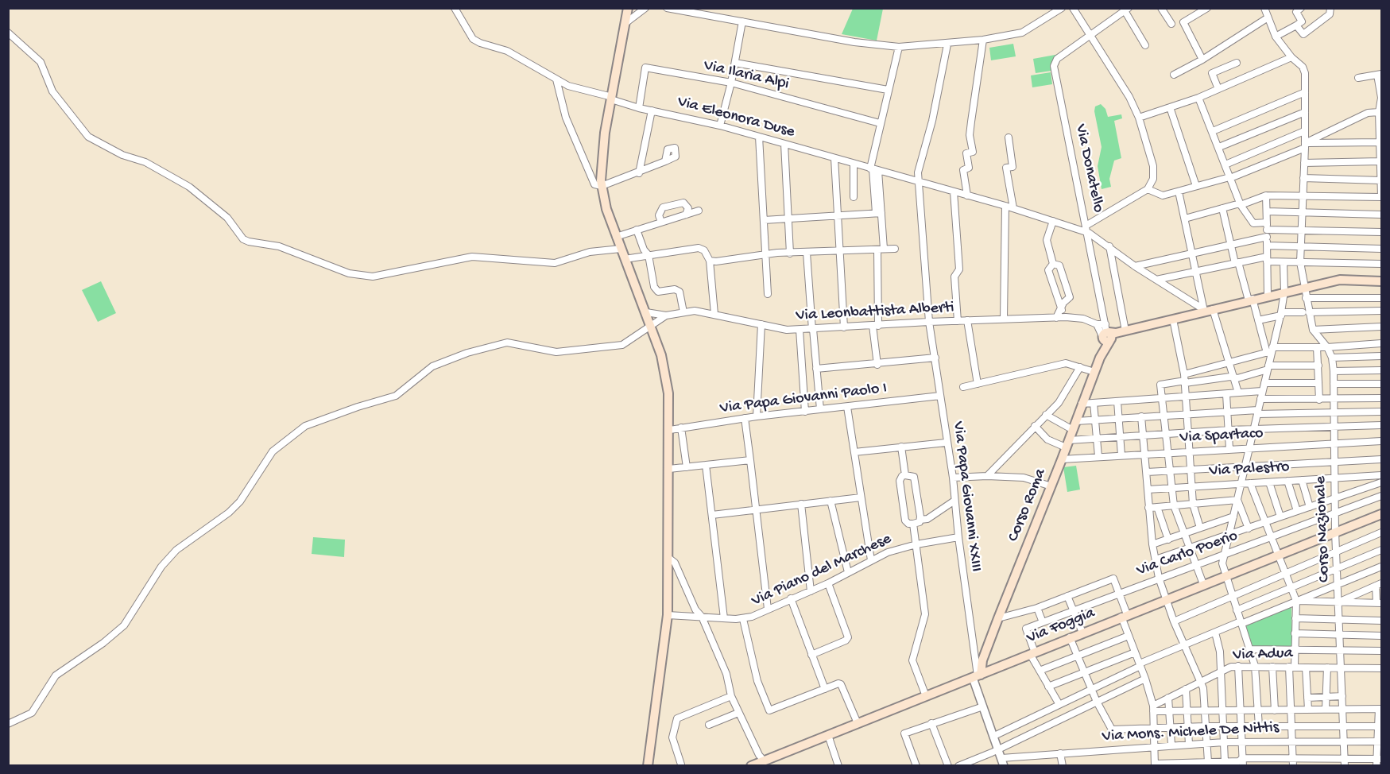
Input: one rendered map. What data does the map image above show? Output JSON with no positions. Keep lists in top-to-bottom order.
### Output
{
  "streets": {
    "main road": ["Corso Roma", "Via Foggia"],
    "street": [
      "Via Ilaria Alpi",
      "Via Eleonora Duse",
      "Via Donatello",
      "Via Leonbattista Alberti",
      "Via Papa Giovanni Paolo I",
      "Via Spartaco",
      "Via Palestro",
      "Via Papa Giovanni XXIII",
      "Corso Nazionale",
      "Via Carlo Poerio",
      "Via Piano del Marchese",
      "Via Adua",
      "Via Mons. Michele De Nittis"
    ]
  },
  "crossings": [
    ["Via Ilaria Alpi", "Via Eleonora Duse"],
    ["Via Eleonora Duse", "Via Donatello"],
    ["Via Eleonora Duse", "Via Papa Giovanni XXIII"],
    ["Via Donatello", "Via Leonbattista Alberti"],
    ["Via Donatello", "Corso Roma"],
    ["Via Leonbattista Alberti", "Via Papa Giovanni XXIII"],
    ["Via Leonbattista Alberti", "Corso Roma"],
    ["Via Papa Giovanni Paolo I", "Via Papa Giovanni XXIII"],
    ["Via Spartaco", "Corso Roma"],
    ["Via Spartaco", "Corso Nazionale"],
    ["Via Palestro", "Corso Nazionale"],
    ["Via Papa Giovanni XXIII", "Corso Roma"],
    ["Via Papa Giovanni XXIII", "Via Piano del Marchese"],
    ["Via Papa Giovanni XXIII", "Via Foggia"],
    ["Corso Roma", "Via Foggia"],
    ["Corso Nazionale", "Via Carlo Poerio"],
    ["Corso Nazionale", "Via Foggia"],
    ["Corso Nazionale", "Via Adua"],
    ["Corso Nazionale", "Via Mons. Michele De Nittis"],
    ["Via Carlo Poerio", "Via Foggia"]
  ]
}
